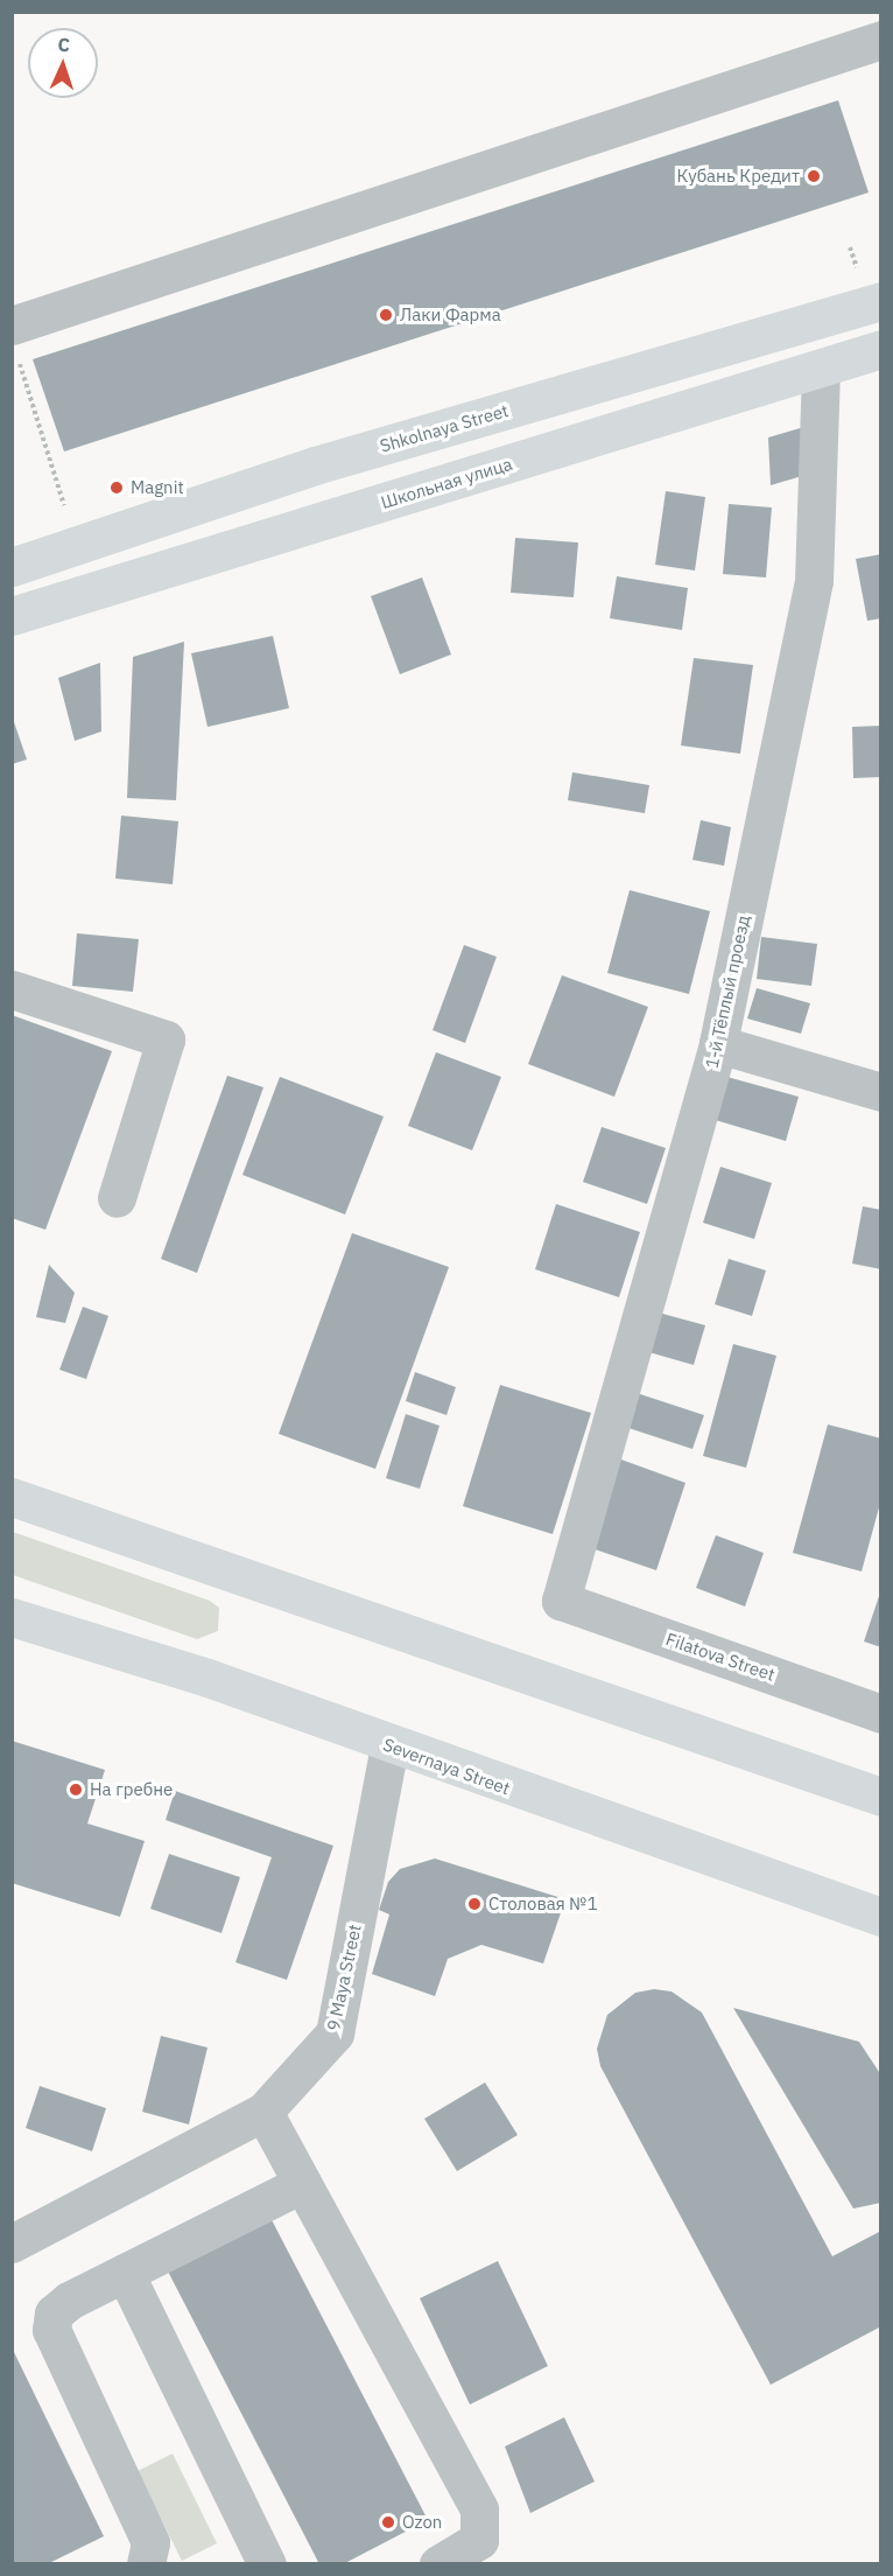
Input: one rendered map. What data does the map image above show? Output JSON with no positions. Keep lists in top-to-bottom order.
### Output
{
  "streets": {
    "main road": ["Shkolnaya Street", "Школьная улица", "Severnaya Street"],
    "street": ["1-й Тёплый проезд", "Filatova Street", "9 Maya Street"]
  },
  "crossings": [
    ["Школьная улица", "1-й Тёплый проезд"],
    ["1-й Тёплый проезд", "Filatova Street"],
    ["Severnaya Street", "9 Maya Street"]
  ],
  "places": [
    "Кубань Кредит",
    "Лаки Фарма",
    "Magnit",
    "На гребне",
    "Столовая №1",
    "Ozon"
  ],
  "north": "top"
}
